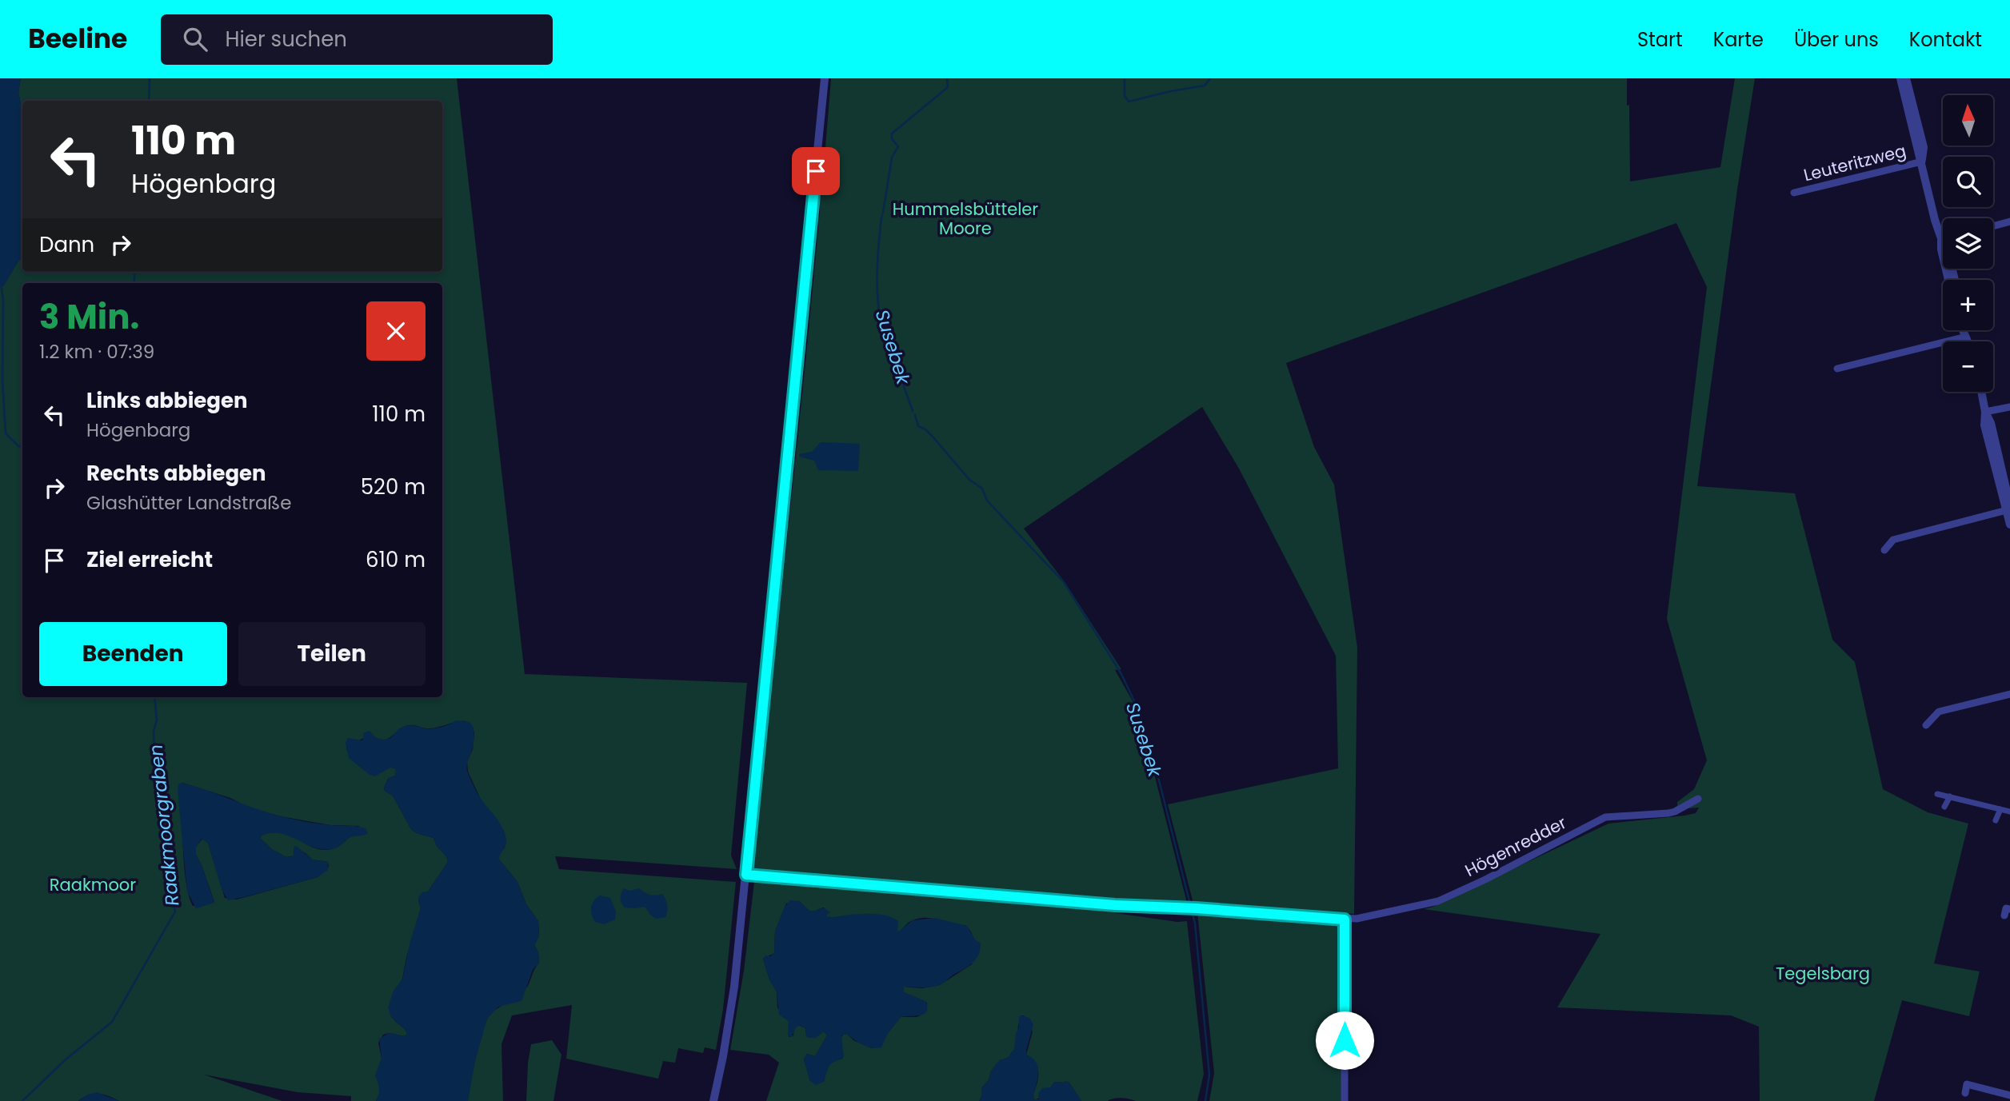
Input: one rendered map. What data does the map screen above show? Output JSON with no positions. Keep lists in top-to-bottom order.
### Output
{
  "streets": {
    "street": ["Leuteritzweg", "Högenredder"]
  },
  "water": ["Susebek", "Raakmoorgraben"],
  "parks": ["Hummelsbütteler Moore", "Raakmoor", "Tegelsbarg"],
  "north": "top",
  "page": {
    "header": "Beeline",
    "search": "Hier suchen",
    "nav": [
      "Start",
      "Karte",
      "Über uns",
      "Kontakt"
    ],
    "map_buttons": ["+", "−"],
    "turn": ["110 m", "Högenbarg"],
    "then": "Dann",
    "heading": ["3 Min.", "1.2 km · 07:39"],
    "list": [
      {
        "name": "Links abbiegen",
        "note": "Högenbarg",
        "value": "110 m"
      },
      {
        "name": "Rechts abbiegen",
        "note": "Glashütter Landstraße",
        "value": "520 m"
      },
      {
        "name": "Ziel erreicht",
        "value": "610 m"
      }
    ],
    "buttons": ["Beenden", "Teilen"]
  }
}
